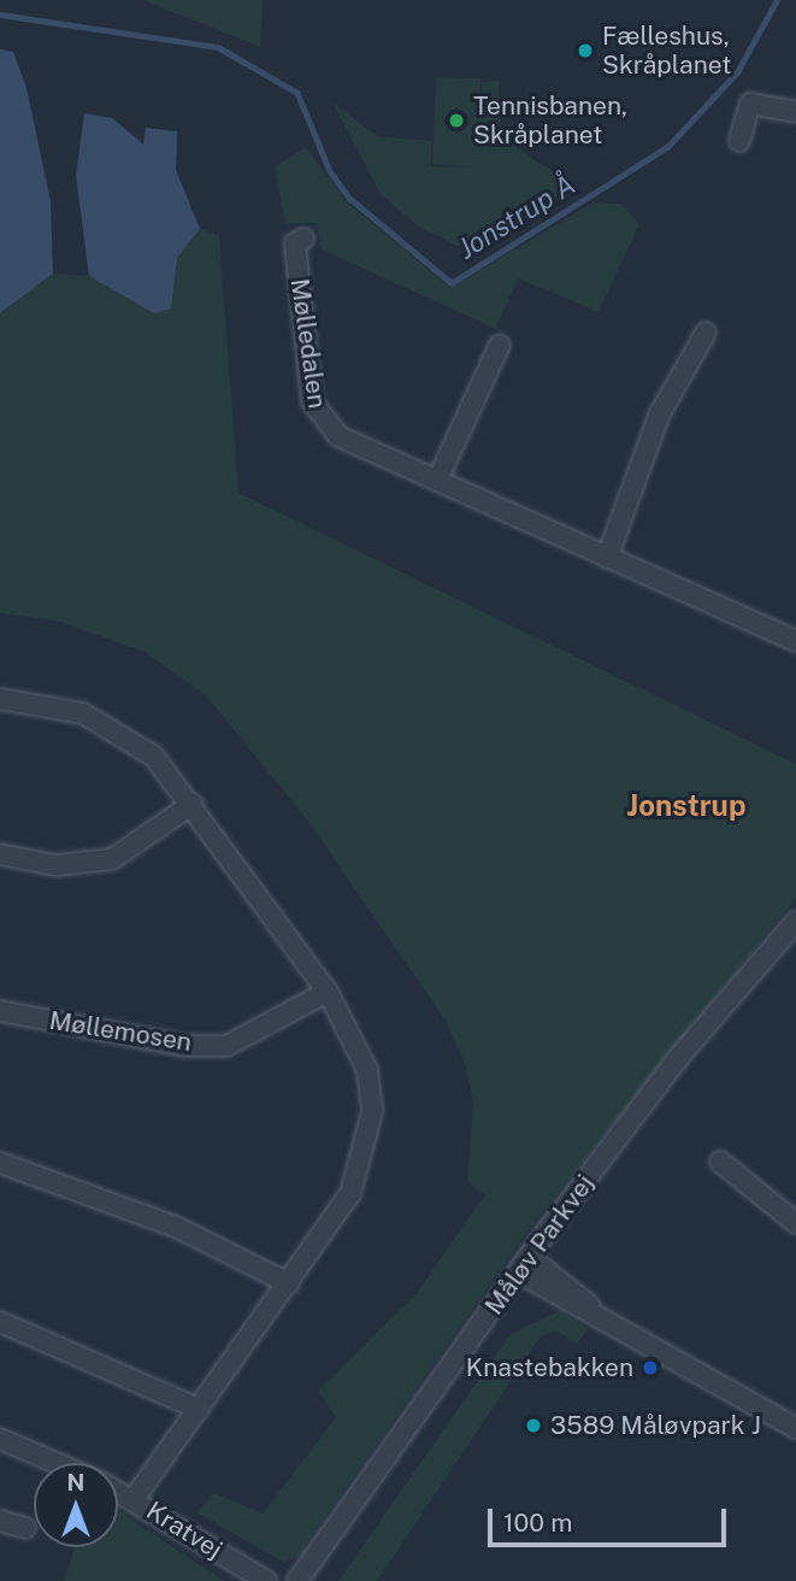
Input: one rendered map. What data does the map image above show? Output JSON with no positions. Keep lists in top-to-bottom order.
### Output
{
  "streets": {
    "street": [
      "Mølledalen",
      "Møllemosen",
      "Måløv Parkvej",
      "Kratvej"
    ]
  },
  "districts": ["Jonstrup"],
  "water": ["Jonstrup Å"],
  "places": [
    "Fælleshus, Skråplanet",
    "Tennisbanen, Skråplanet",
    "Knastebakken",
    "3589 Måløvpark J"
  ],
  "scale_bar": "100 m",
  "north": "top"
}
